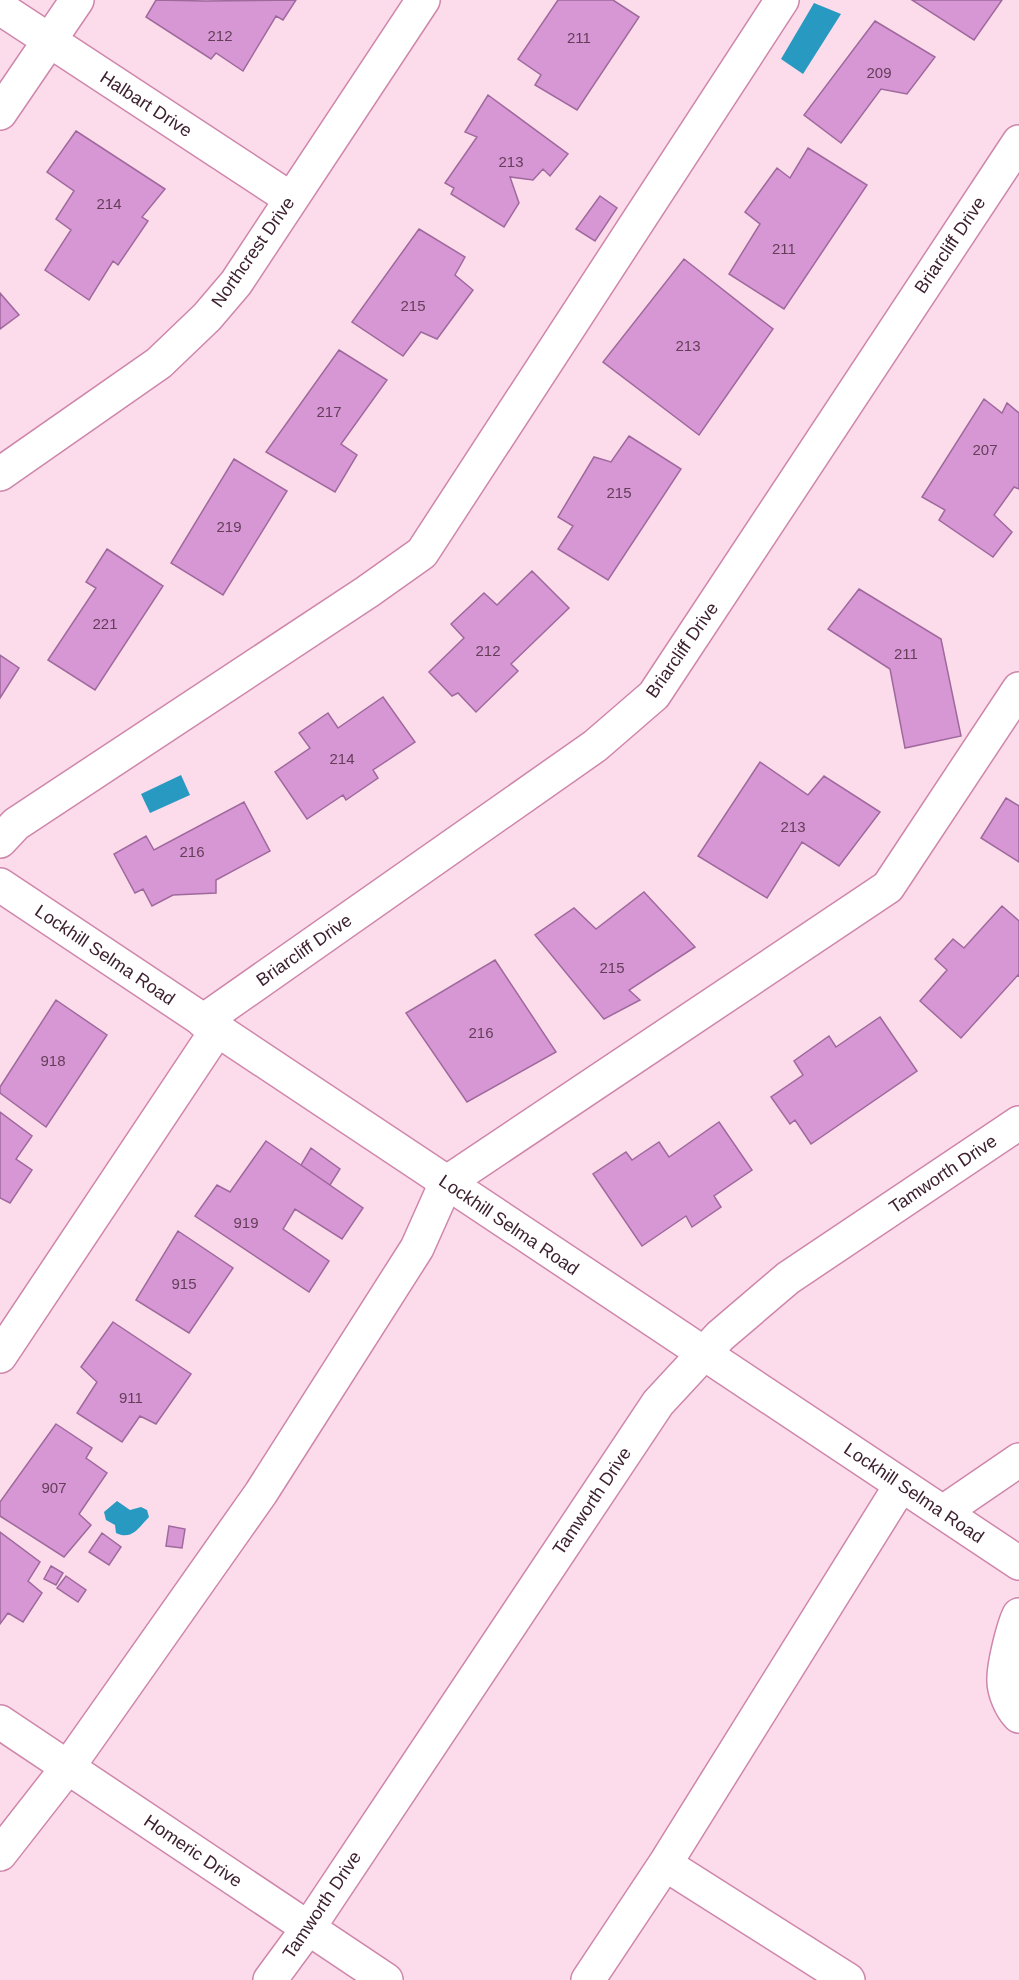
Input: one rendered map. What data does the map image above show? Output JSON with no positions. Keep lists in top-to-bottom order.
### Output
{
  "streets": {
    "street": [
      "Halbart Drive",
      "Briarcliff Drive",
      "Northcrest Drive",
      "Lockhill Selma Road",
      "Tamworth Drive",
      "Homeric Drive"
    ]
  },
  "crossings": [
    ["Halbart Drive", "Northcrest Drive"],
    ["Briarcliff Drive", "Lockhill Selma Road"],
    ["Lockhill Selma Road", "Tamworth Drive"],
    ["Tamworth Drive", "Homeric Drive"]
  ],
  "house_numbers": [
    "212",
    "211",
    "209",
    "213",
    "214",
    "211",
    "215",
    "213",
    "217",
    "207",
    "215",
    "219",
    "221",
    "212",
    "211",
    "214",
    "213",
    "216",
    "215",
    "216",
    "918",
    "919",
    "915",
    "911",
    "907"
  ]
}
